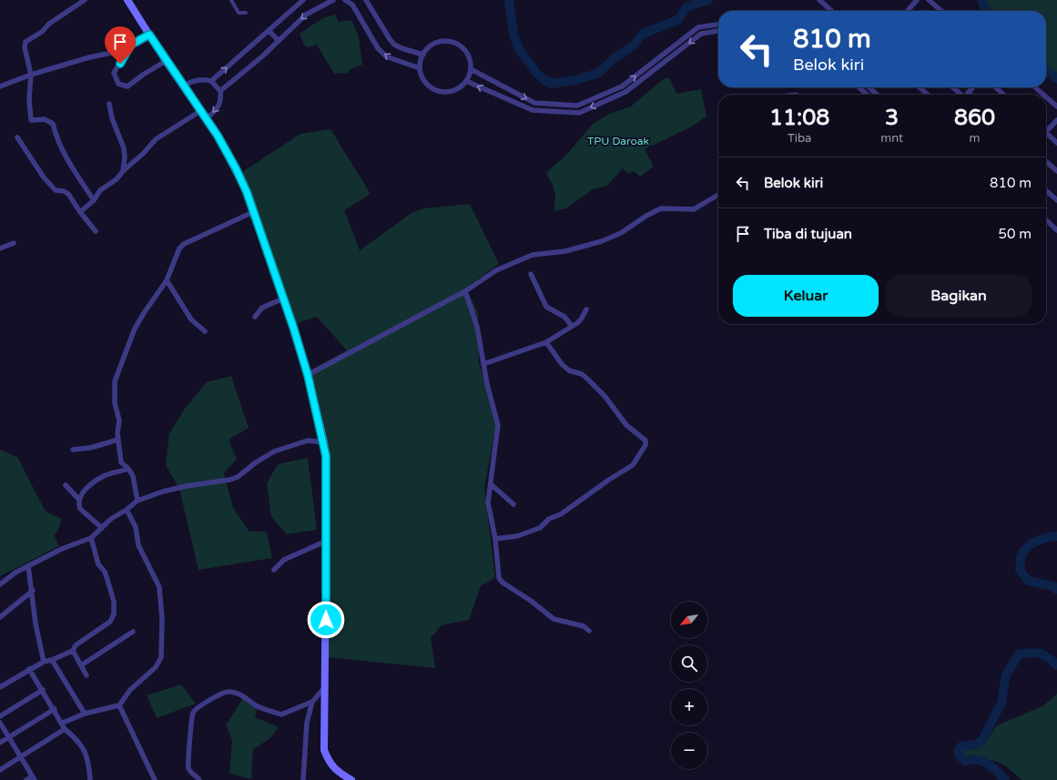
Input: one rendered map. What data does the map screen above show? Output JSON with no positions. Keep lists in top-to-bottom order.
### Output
{
  "parks": ["TPU Daroak"],
  "north": "bottom left",
  "page": {
    "turn": ["810 m", "Belok kiri"],
    "eta": [
      "11:08",
      "Tiba",
      "3",
      "mnt",
      "860",
      "m"
    ],
    "list": [
      {
        "name": "Belok kiri",
        "value": "810 m"
      },
      {
        "name": "Tiba di tujuan",
        "value": "50 m"
      }
    ],
    "buttons": ["Keluar", "Bagikan"],
    "map_buttons": ["+", "−"]
  }
}
